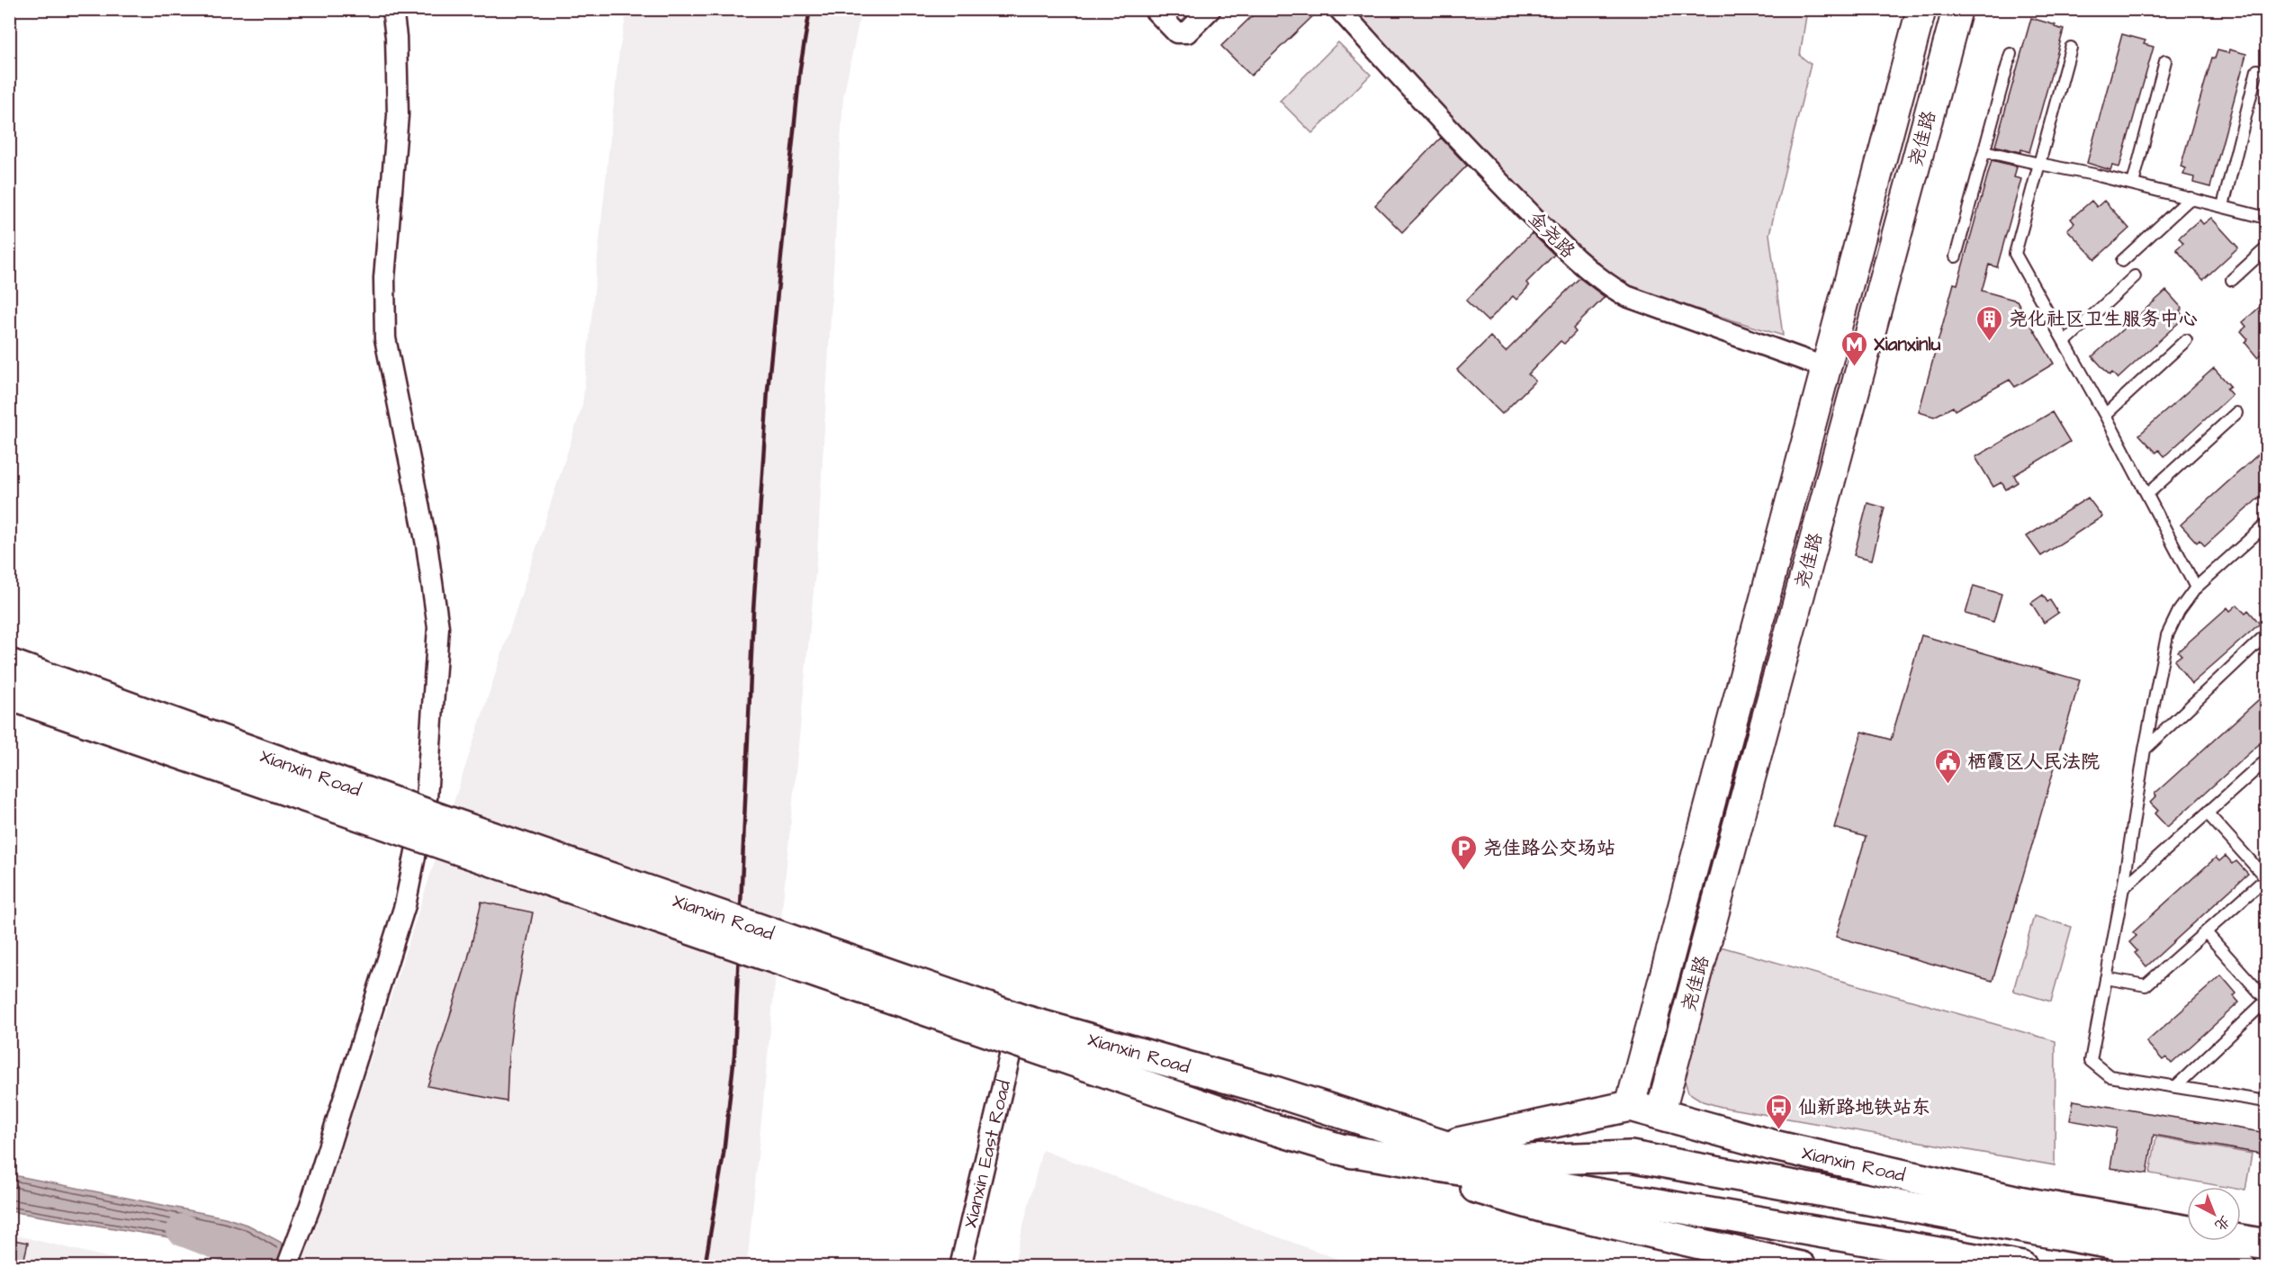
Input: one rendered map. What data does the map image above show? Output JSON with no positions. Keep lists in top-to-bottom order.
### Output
{
  "streets": {
    "main road": ["尧佳路", "Xianxin Road"],
    "street": ["金尧路", "Xianxin East Road"]
  },
  "crossings": [
    ["尧佳路", "金尧路"],
    ["尧佳路", "Xianxin Road"],
    ["Xianxin Road", "Xianxin East Road"]
  ],
  "places": {
    "building": ["尧化社区卫生服务中心"],
    "metro station": ["Xianxinlu"],
    "public building": ["栖霞区人民法院"],
    "parking": ["尧佳路公交场站"],
    "bus stop": ["仙新路地铁站东"]
  },
  "north": "bottom right"
}
